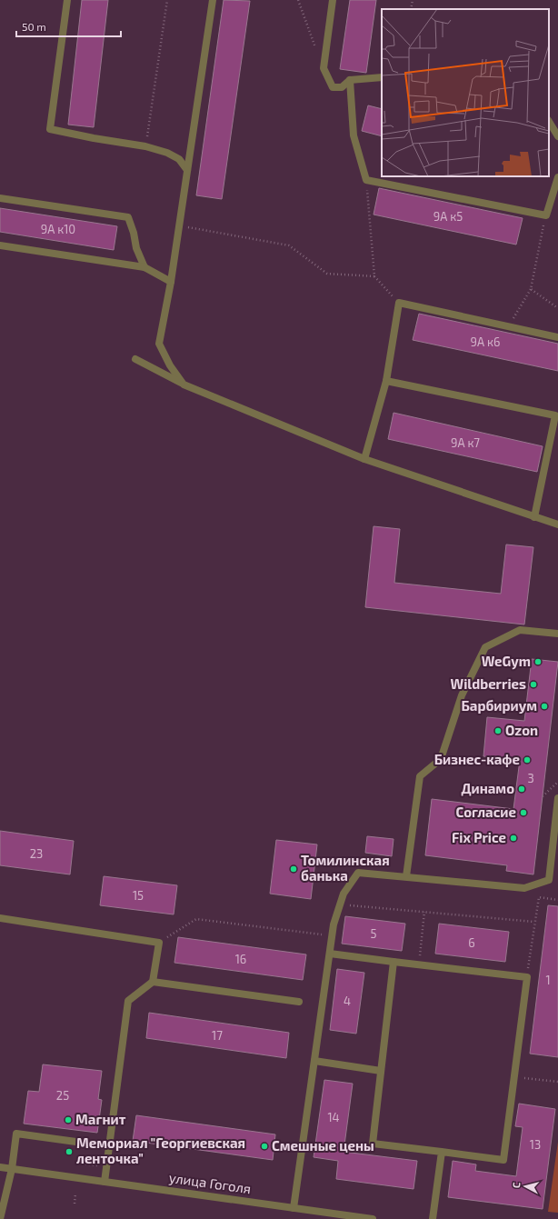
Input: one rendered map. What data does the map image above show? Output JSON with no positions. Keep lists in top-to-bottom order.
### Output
{
  "streets": {
    "street": ["улица Гоголя"]
  },
  "places": [
    "WeGym",
    "Wildberries",
    "Барбириум",
    "Ozon",
    "Бизнес-кафе",
    "Динамо",
    "Согласие",
    "Fix Price",
    "Томилинская банька",
    "Магнит",
    "Смешные цены",
    "Мемориал \"Георгиевская ленточка\""
  ],
  "house_numbers": [
    "9А к5",
    "9А к10",
    "9А к6",
    "9А к7",
    "3",
    "23",
    "15",
    "5",
    "6",
    "16",
    "1",
    "4",
    "17",
    "25",
    "14",
    "13"
  ],
  "scale_bar": "50 m",
  "north": "left"
}
